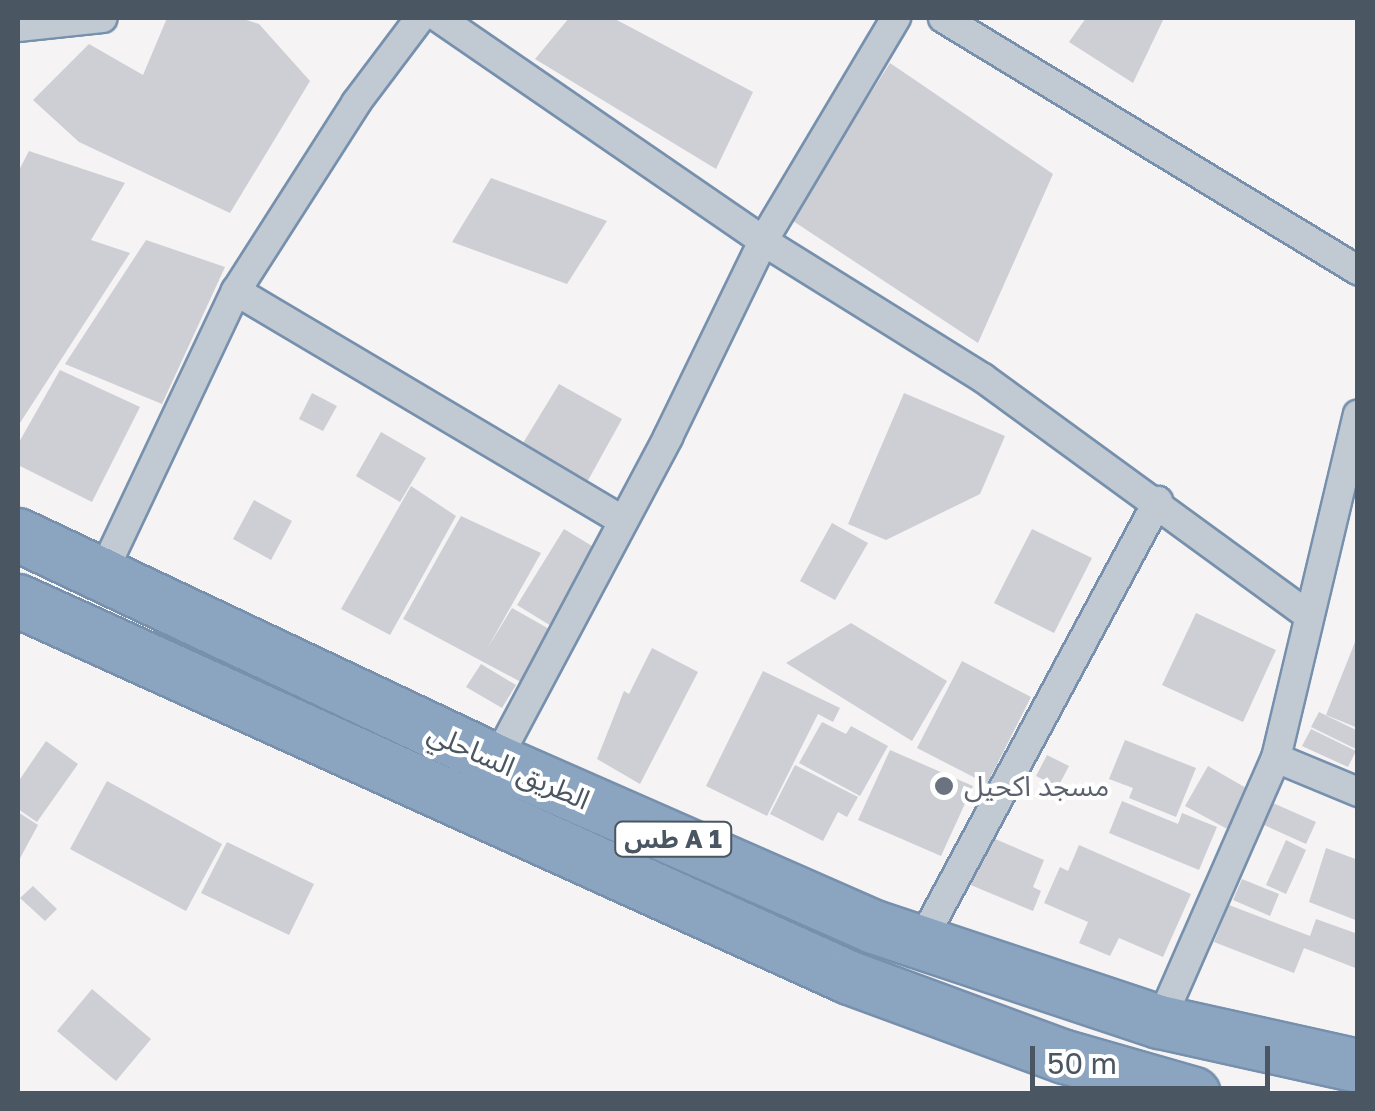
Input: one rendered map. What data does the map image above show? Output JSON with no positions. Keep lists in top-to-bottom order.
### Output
{
  "streets": {
    "highway": ["الطريق الساحلي", "طس A 1"]
  },
  "places": ["مسجد اكحيل"],
  "scale_bar": "50 m"
}
